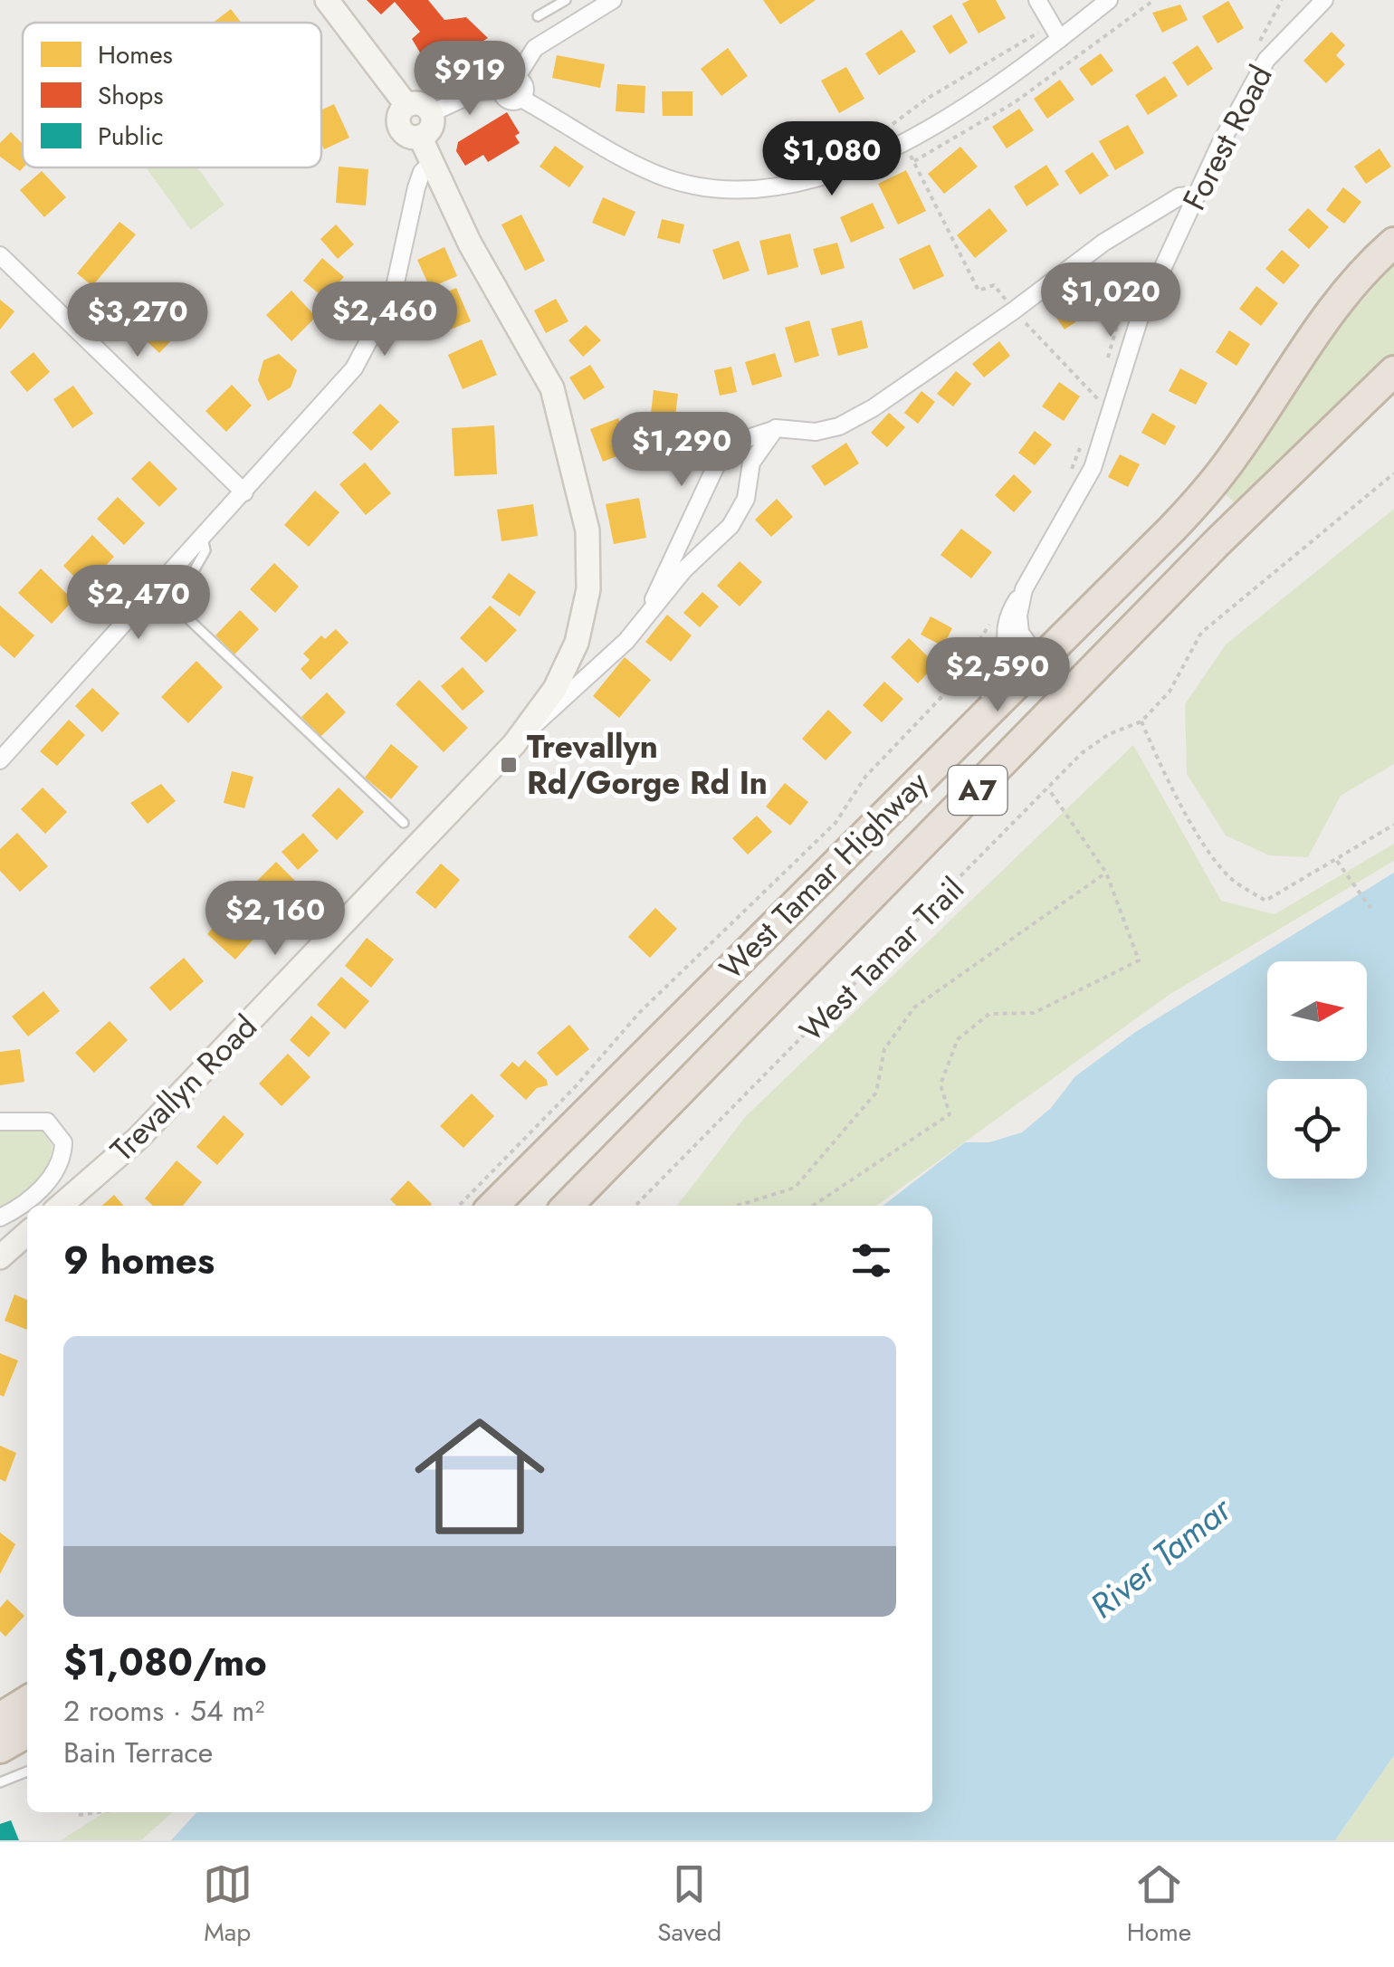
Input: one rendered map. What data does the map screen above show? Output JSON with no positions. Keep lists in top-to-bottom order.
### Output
{
  "streets": {
    "highway": ["A7", "West Tamar Highway"],
    "street": ["Forest Road", "Trevallyn Road"],
    "path": ["West Tamar Trail"]
  },
  "crossings": [
    ["Forest Road", "West Tamar Highway"],
    ["Forest Road", "Trevallyn Road"]
  ],
  "water": ["River Tamar"],
  "places": {
    "transit": ["Trevallyn Rd/Gorge Rd In"]
  },
  "legend": ["Homes", "Shops", "Public"],
  "north": "right",
  "page": {
    "price": [
      "$919",
      "$1,080",
      "$1,020",
      "$2,460",
      "$3,270",
      "$1,290",
      "$2,470",
      "$2,590",
      "$2,160"
    ],
    "heading": "9 homes",
    "list": [
      {
        "name": "$1,080/mo",
        "note": "2 rooms · 54 m² · Bain Terrace"
      }
    ],
    "tabs": ["Map", "Saved", "Home"]
  }
}
